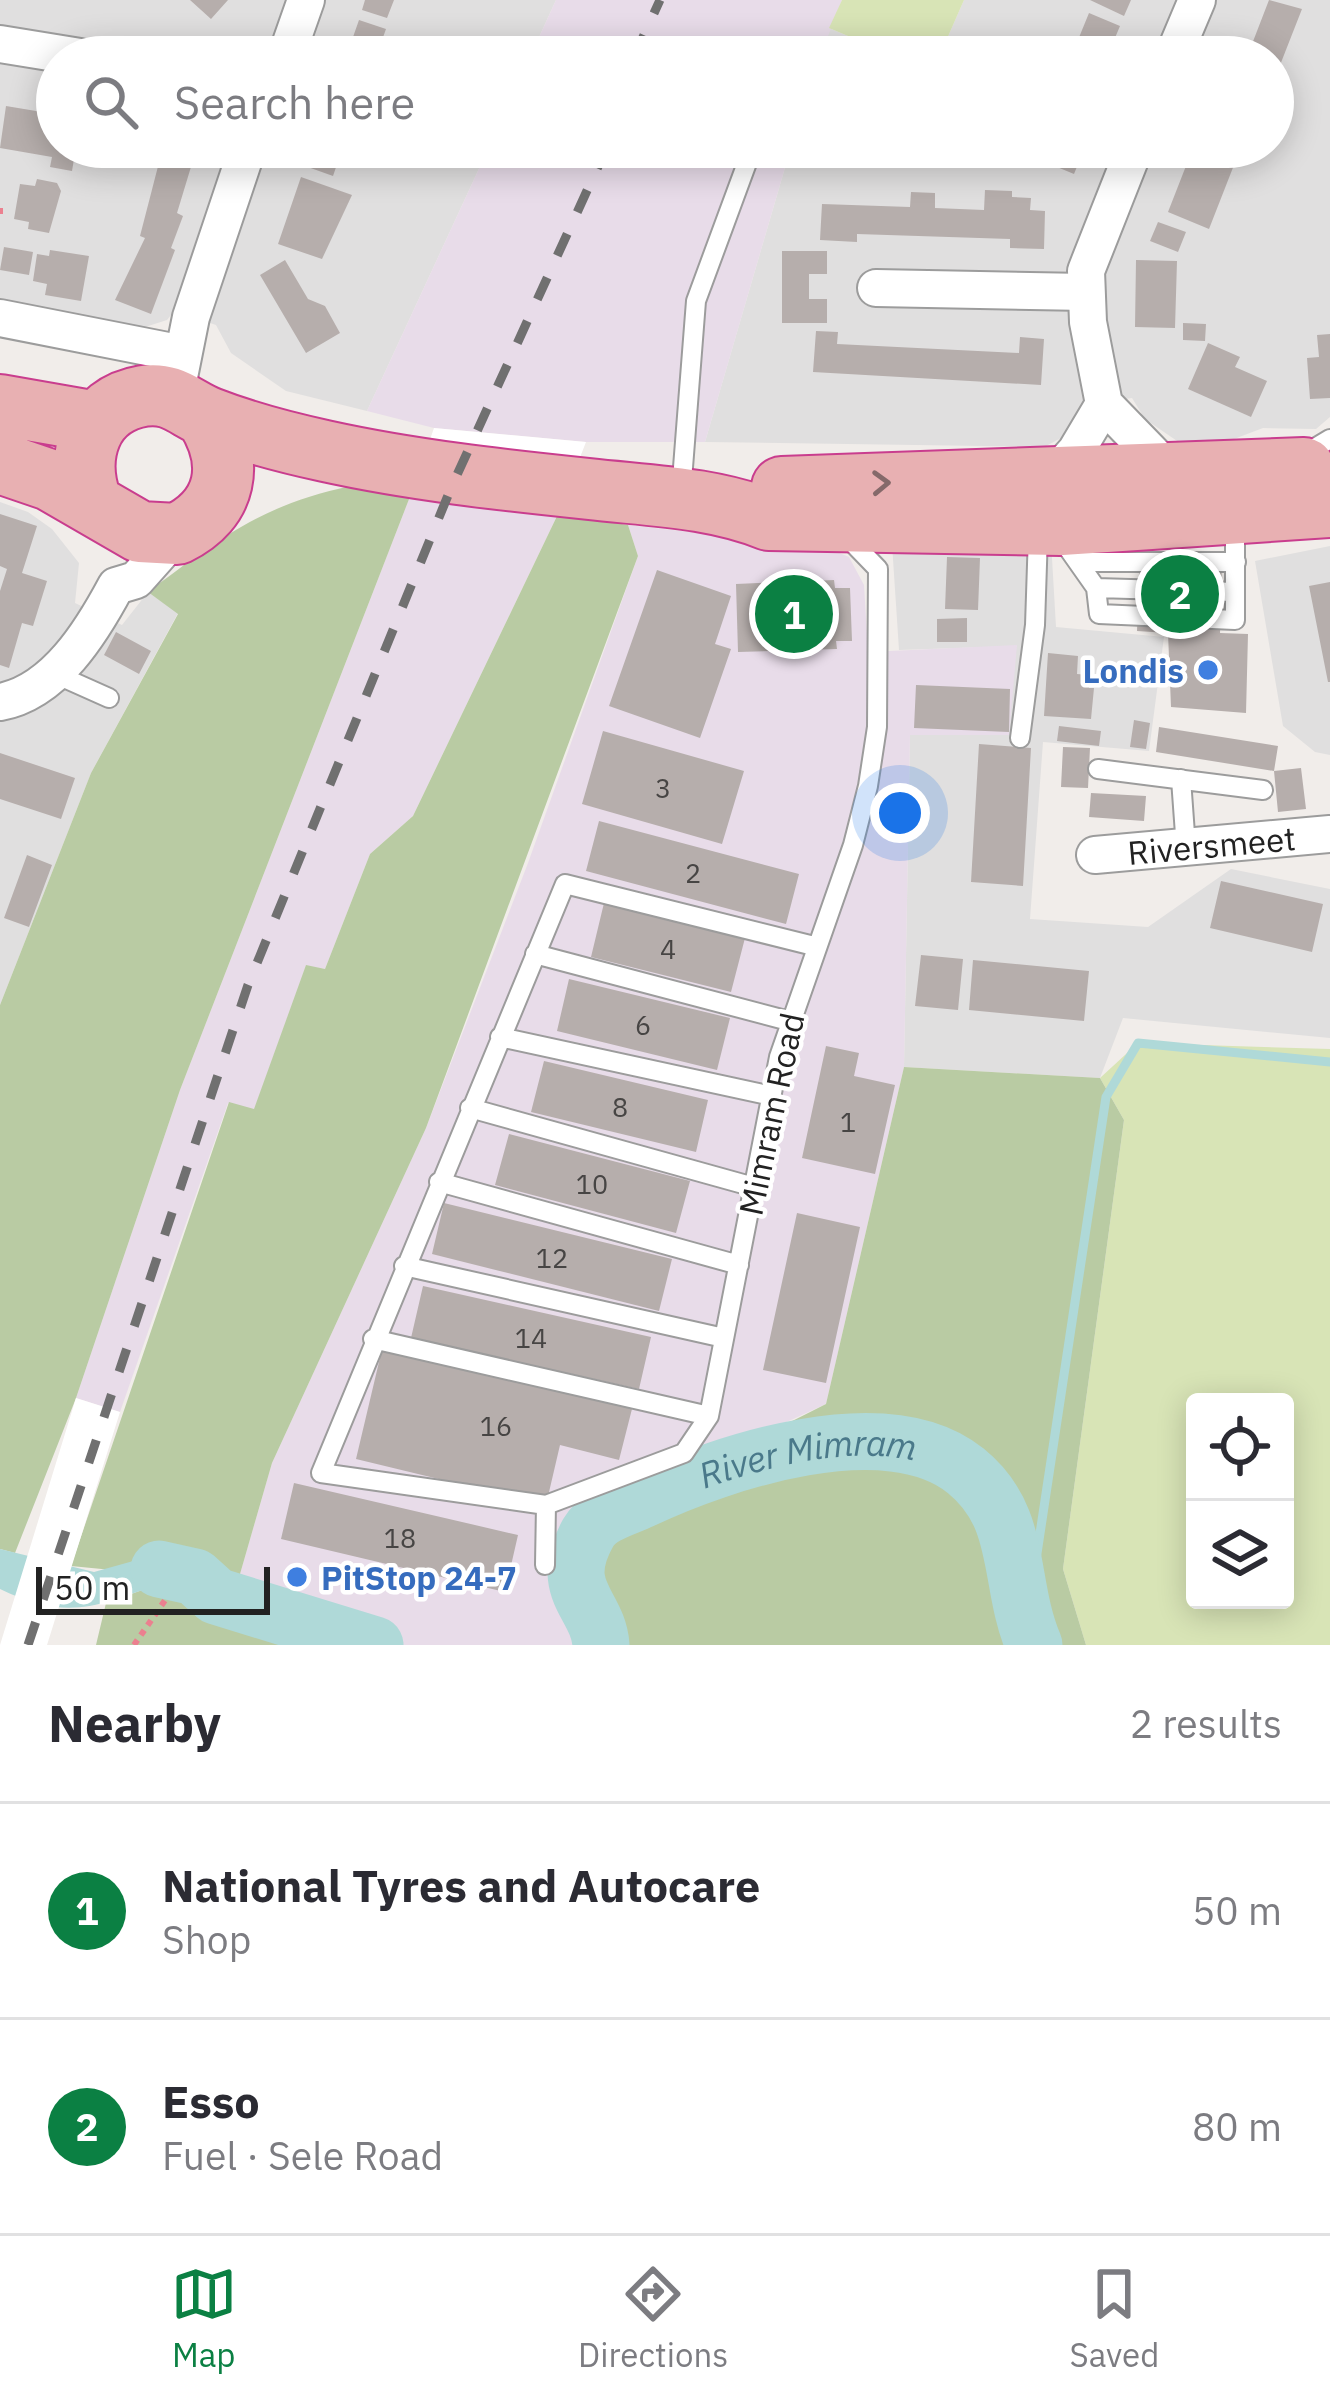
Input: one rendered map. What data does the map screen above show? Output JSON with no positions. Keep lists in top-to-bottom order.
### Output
{
  "streets": {
    "street": ["Riversmeet"],
    "lane": ["Mimram Road"]
  },
  "water": ["River Mimram"],
  "places": ["Londis", "PitStop 24-7"],
  "house_numbers": [
    "3",
    "2",
    "4",
    "6",
    "8",
    "1",
    "10",
    "12",
    "14",
    "16",
    "18"
  ],
  "scale_bar": "50 m",
  "page": {
    "search": "Search here",
    "pins": ["2", "1"],
    "scale": "50 m",
    "heading": ["Nearby", "2 results"],
    "list": [
      {
        "mark": "1",
        "name": "National Tyres and Autocare",
        "note": "Shop",
        "value": "50 m"
      },
      {
        "mark": "2",
        "name": "Esso",
        "note": "Fuel · Sele Road",
        "value": "80 m"
      }
    ],
    "nav": ["Map", "Directions", "Saved"]
  }
}
